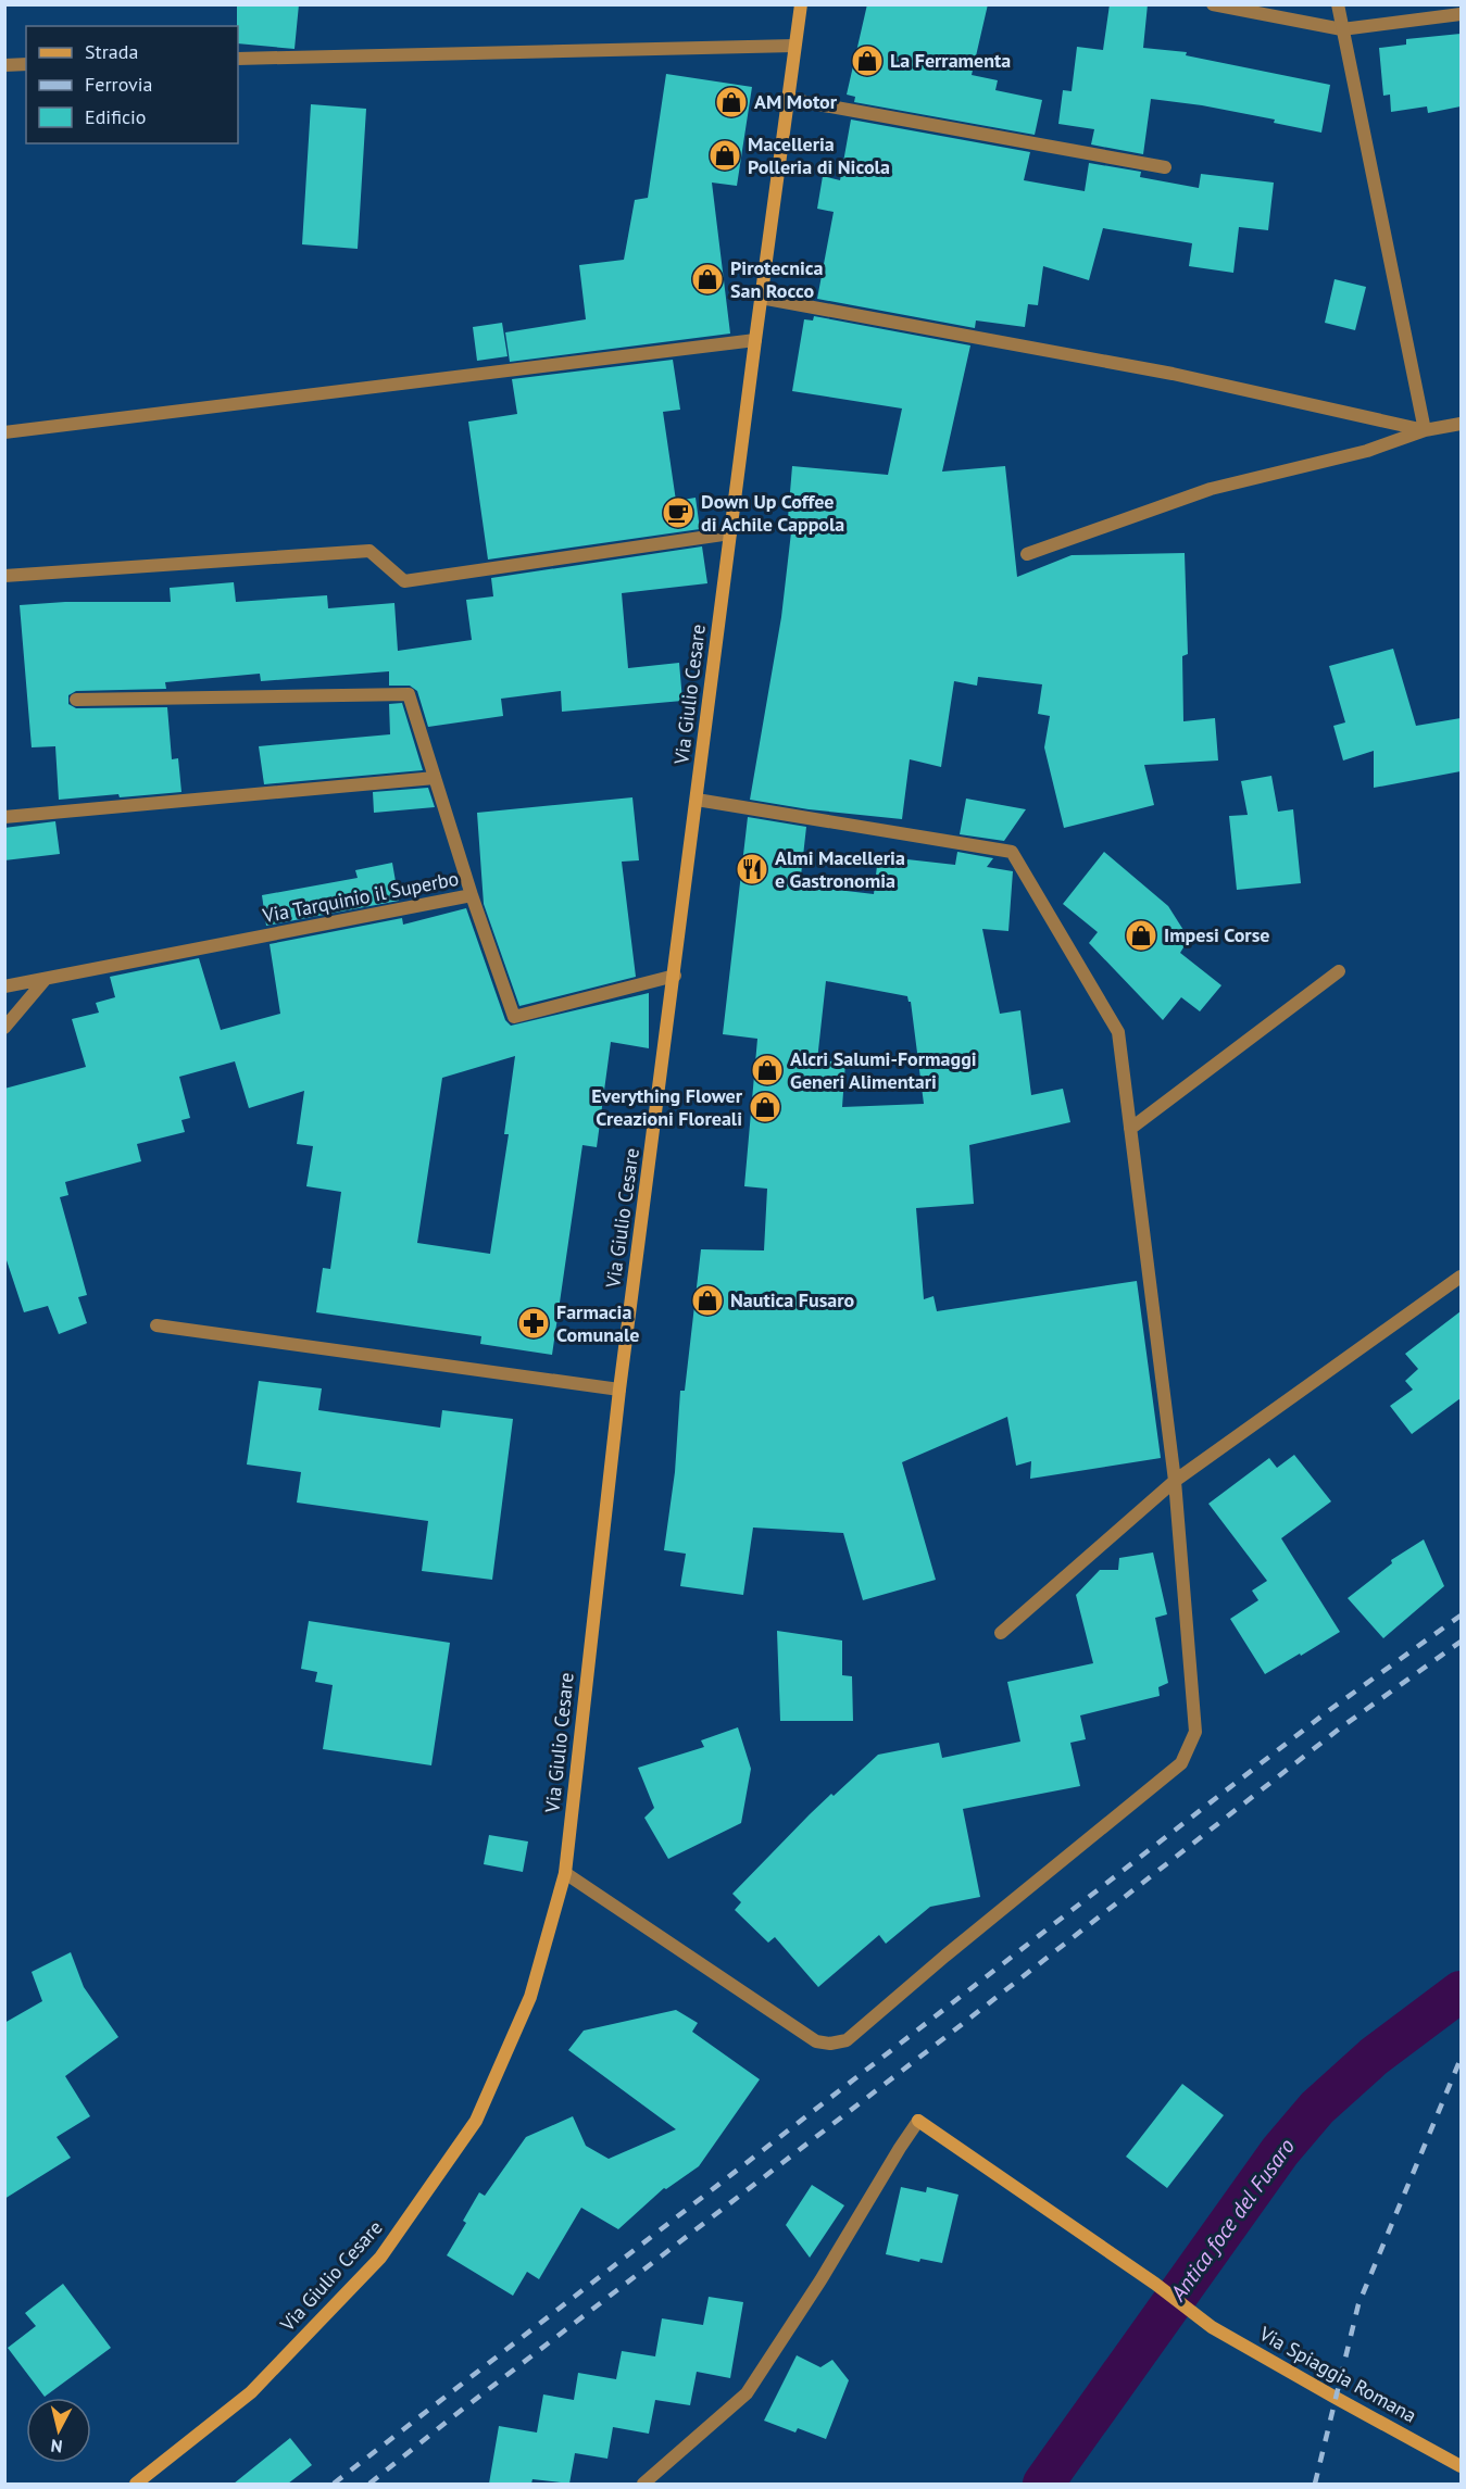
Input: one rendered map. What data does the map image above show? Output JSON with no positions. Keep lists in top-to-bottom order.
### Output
{
  "streets": {
    "street": ["Via Giulio Cesare", "Via Tarquinio il Superbo", "Via Spiaggia Romana"]
  },
  "crossings": [
    ["Via Giulio Cesare", "Via Tarquinio il Superbo"]
  ],
  "water": ["Antica foce del Fusaro"],
  "places": {
    "shop": [
      "La Ferramenta",
      "AM Motor",
      "Macelleria Polleria di Nicola",
      "Pirotecnica San Rocco",
      "Impesi Corse",
      "Alcri Salumi-Formaggi Generi Alimentari",
      "Everything Flower Creazioni Floreali",
      "Nautica Fusaro"
    ],
    "cafe": ["Down Up Coffee di Achile Cappola"],
    "restaurant": ["Almi Macelleria e Gastronomia"],
    "pharmacy": ["Farmacia Comunale"]
  },
  "legend": ["Strada", "Ferrovia", "Edificio"],
  "north": "bottom"
}
